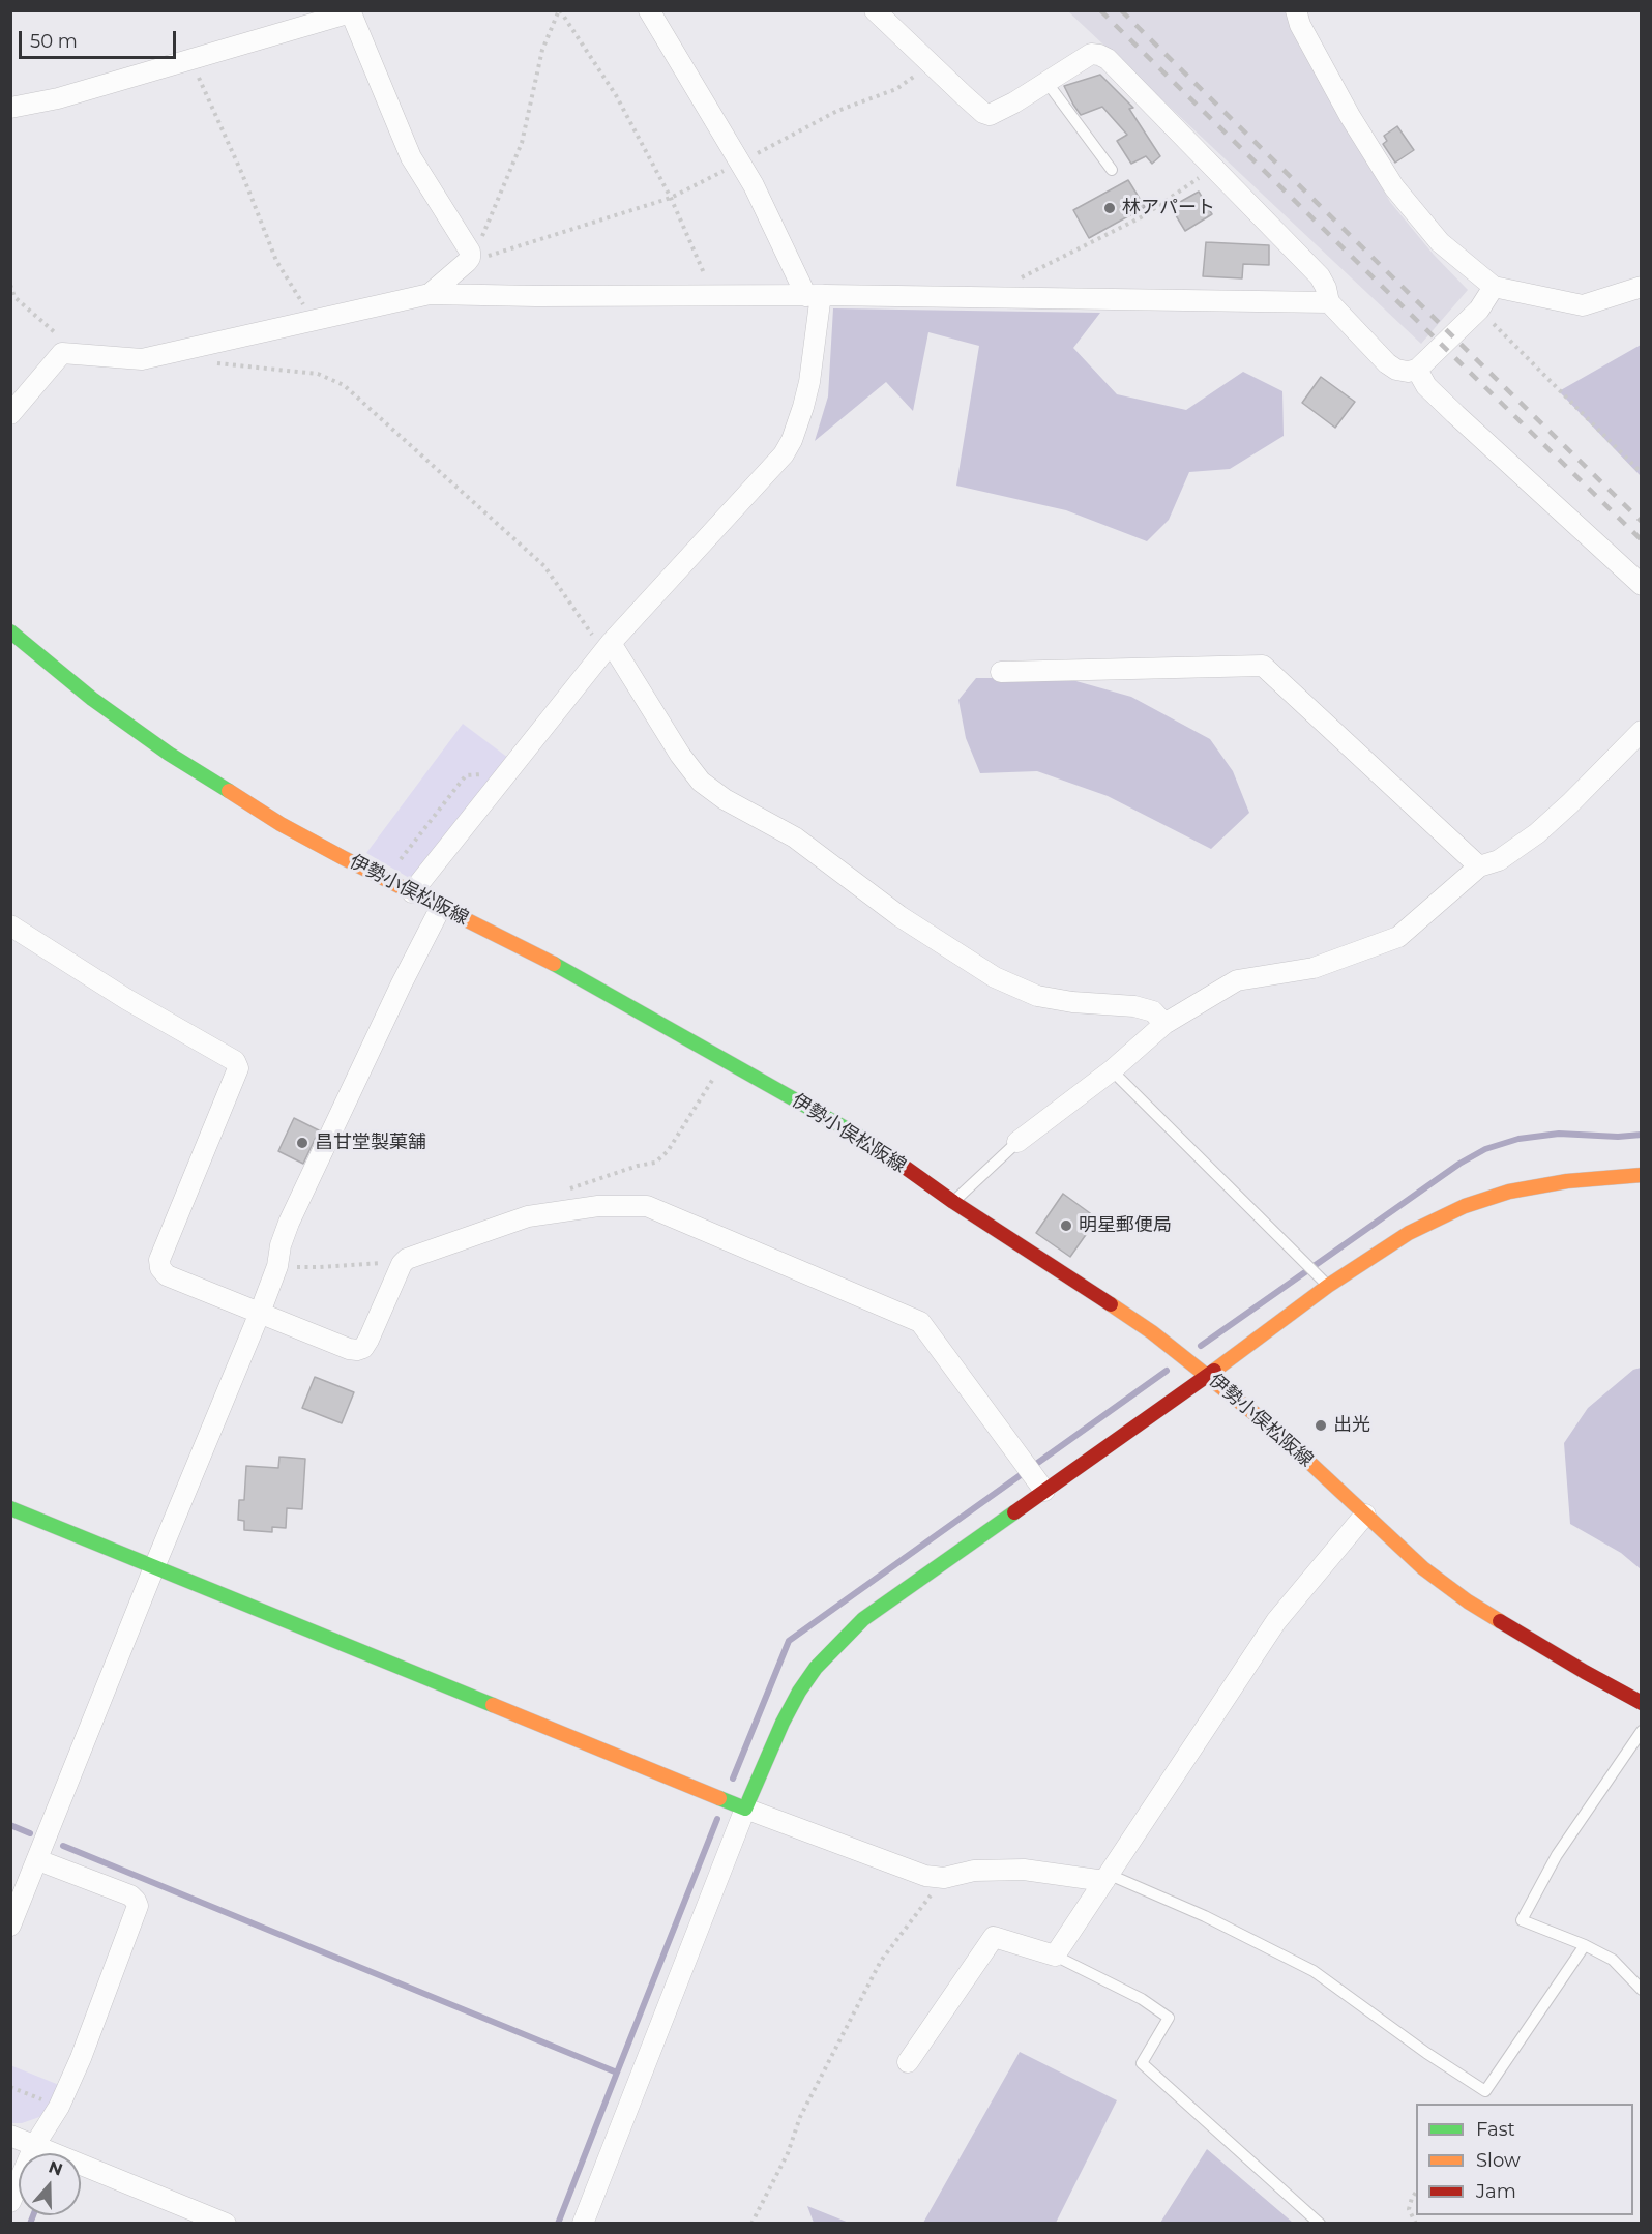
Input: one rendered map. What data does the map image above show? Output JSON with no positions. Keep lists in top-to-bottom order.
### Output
{
  "streets": {
    "main road": ["伊勢小俣松阪線"]
  },
  "places": [
    "林アパート",
    "昌甘堂製菓舗",
    "明星郵便局",
    "出光"
  ],
  "legend": ["Fast", "Slow", "Jam"],
  "scale_bar": "50 m",
  "north": "top"
}
